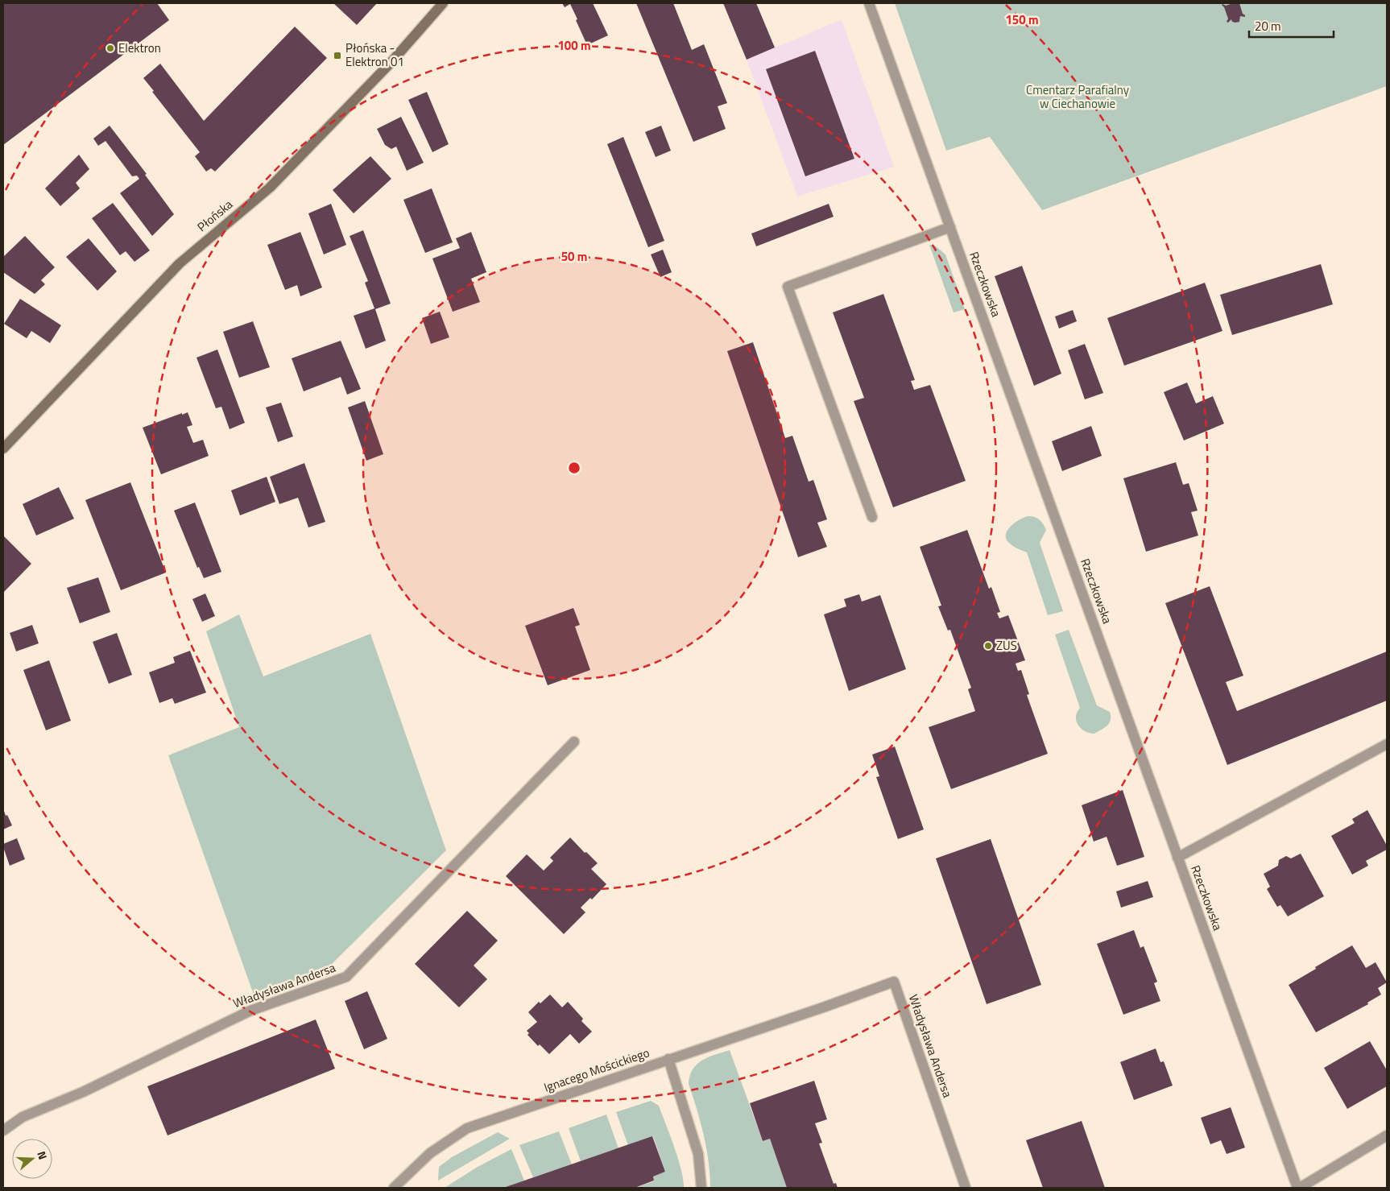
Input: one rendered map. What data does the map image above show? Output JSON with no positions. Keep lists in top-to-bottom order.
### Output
{
  "streets": {
    "street": [
      "Płońska",
      "Rzeczkowska",
      "Władysława Andersa",
      "Ignacego Mościckiego"
    ]
  },
  "crossings": [
    ["Władysława Andersa", "Ignacego Mościckiego"]
  ],
  "parks": ["Cmentarz Parafialny w Ciechanowie"],
  "places": {
    "other": ["Elektron", "ZUS"],
    "transit": ["Płońska - Elektron 01"]
  },
  "scale_bar": "20 m",
  "north": "right",
  "rings": ["150 m", "100 m", "50 m"]
}
